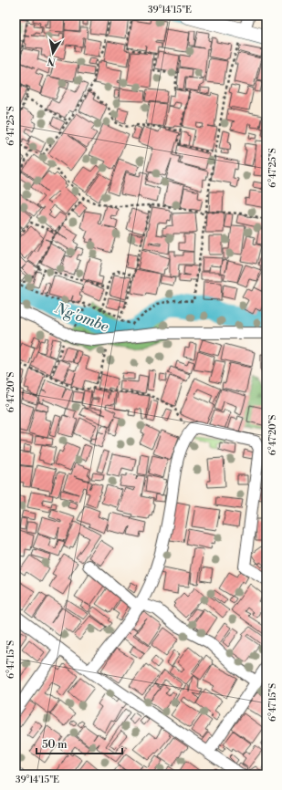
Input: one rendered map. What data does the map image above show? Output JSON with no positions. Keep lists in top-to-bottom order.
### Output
{
  "water": ["Ng'ombe"],
  "scale_bar": "50 m",
  "north": "bottom",
  "coordinates": [
    "39°14'15\"E",
    "6°47'25\"S",
    "6°47'20\"S",
    "6°47'15\"S"
  ]
}
